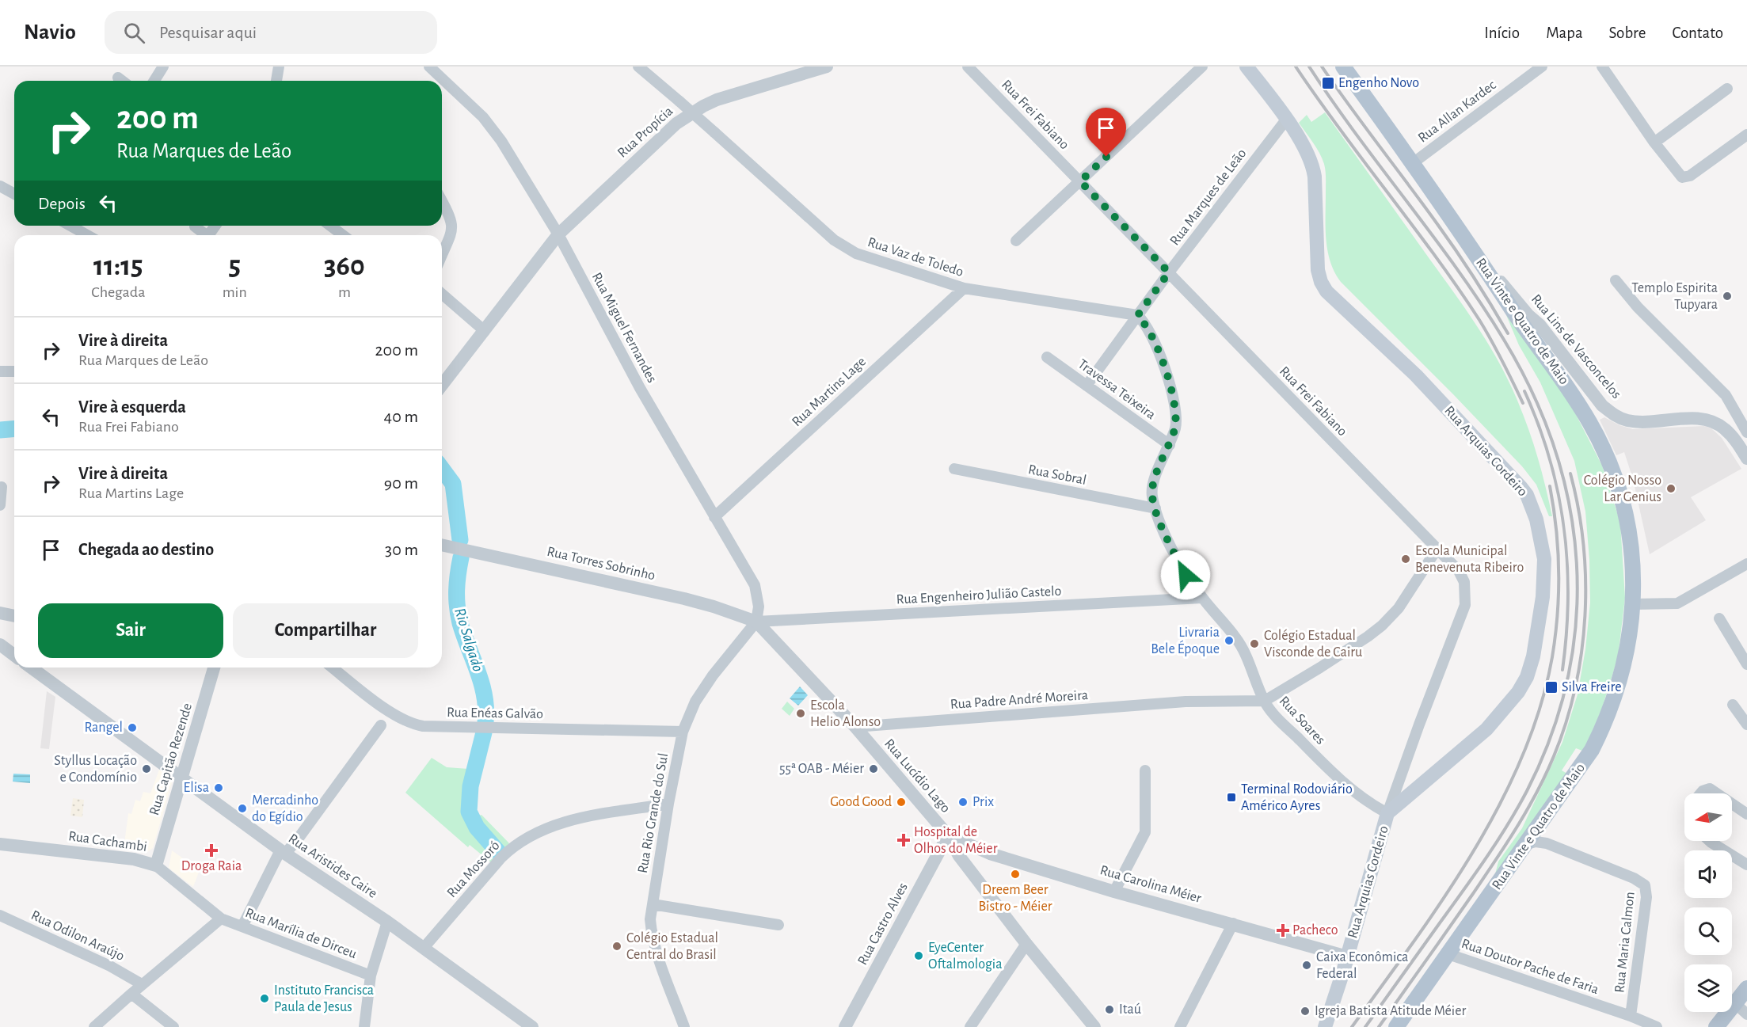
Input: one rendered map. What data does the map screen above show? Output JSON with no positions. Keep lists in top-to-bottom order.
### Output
{
  "streets": {
    "main road": ["Rua Vinte e Quatro de Maio", "Rua Arquias Cordeiro"],
    "street": [
      "Rua Allan Kardec",
      "Rua Frei Fabiano",
      "Rua Propícia",
      "Rua Marques de Leão",
      "Rua Vaz de Toledo",
      "Rua Miguel Fernandes",
      "Rua Lins de Vasconcelos",
      "Travessa Teixeira",
      "Rua Martins Lage",
      "Rua Sobral",
      "Rua Torres Sobrinho",
      "Rua Engenheiro Julião Castelo",
      "Rua Padre André Moreira",
      "Rua Enéas Galvão",
      "Rua Soares",
      "Rua Capitão Rezende",
      "Rua Lucídio Lago",
      "Rua Rio Grande do Sul",
      "Rua Cachambi",
      "Rua Aristides Caire",
      "Rua Mossoró",
      "Rua Carolina Méier",
      "Rua Castro Alves",
      "Rua Marília de Dirceu",
      "Rua Odilon Araújo",
      "Rua Maria Calmon",
      "Rua Doutor Pache de Faria"
    ]
  },
  "crossings": [
    ["Rua Allan Kardec", "Rua Vinte e Quatro de Maio"],
    ["Rua Frei Fabiano", "Rua Marques de Leão"],
    ["Rua Frei Fabiano", "Rua Arquias Cordeiro"],
    ["Rua Frei Fabiano", "Rua Soares"],
    ["Rua Propícia", "Rua Miguel Fernandes"],
    ["Rua Marques de Leão", "Rua Vaz de Toledo"],
    ["Rua Marques de Leão", "Travessa Teixeira"],
    ["Rua Marques de Leão", "Rua Arquias Cordeiro"],
    ["Rua Marques de Leão", "Rua Soares"],
    ["Rua Vaz de Toledo", "Rua Martins Lage"],
    ["Rua Vaz de Toledo", "Rua Soares"],
    ["Rua Vinte e Quatro de Maio", "Rua Lins de Vasconcelos"],
    ["Rua Vinte e Quatro de Maio", "Rua Maria Calmon"],
    ["Rua Vinte e Quatro de Maio", "Rua Doutor Pache de Faria"],
    ["Rua Miguel Fernandes", "Rua Martins Lage"],
    ["Rua Miguel Fernandes", "Rua Torres Sobrinho"],
    ["Rua Miguel Fernandes", "Rua Engenheiro Julião Castelo"],
    ["Rua Miguel Fernandes", "Rua Lucídio Lago"],
    ["Rua Miguel Fernandes", "Rua Rio Grande do Sul"],
    ["Travessa Teixeira", "Rua Soares"],
    ["Rua Arquias Cordeiro", "Rua Soares"],
    ["Rua Arquias Cordeiro", "Rua Carolina Méier"],
    ["Rua Sobral", "Rua Soares"],
    ["Rua Torres Sobrinho", "Rua Engenheiro Julião Castelo"],
    ["Rua Torres Sobrinho", "Rua Lucídio Lago"],
    ["Rua Torres Sobrinho", "Rua Rio Grande do Sul"],
    ["Rua Engenheiro Julião Castelo", "Rua Soares"],
    ["Rua Engenheiro Julião Castelo", "Rua Lucídio Lago"],
    ["Rua Engenheiro Julião Castelo", "Rua Rio Grande do Sul"],
    ["Rua Padre André Moreira", "Rua Soares"],
    ["Rua Padre André Moreira", "Rua Lucídio Lago"],
    ["Rua Enéas Galvão", "Rua Rio Grande do Sul"],
    ["Rua Capitão Rezende", "Rua Cachambi"],
    ["Rua Capitão Rezende", "Rua Aristides Caire"],
    ["Rua Lucídio Lago", "Rua Rio Grande do Sul"],
    ["Rua Lucídio Lago", "Rua Carolina Méier"],
    ["Rua Lucídio Lago", "Rua Castro Alves"],
    ["Rua Rio Grande do Sul", "Rua Mossoró"],
    ["Rua Cachambi", "Rua Marília de Dirceu"],
    ["Rua Aristides Caire", "Rua Mossoró"],
    ["Rua Carolina Méier", "Rua Castro Alves"],
    ["Rua Maria Calmon", "Rua Doutor Pache de Faria"]
  ],
  "water": ["Rio Salgado"],
  "places": {
    "transit": ["Engenho Novo", "Silva Freire", "Terminal Rodoviário Américo Ayres"],
    "other": [
      "Templo Espirita Tupyara",
      "Colégio Nosso Lar Genius",
      "Escola Municipal Benevenuta Ribeiro",
      "Livraria Bele Époque",
      "Colégio Estadual Visconde de Cairu",
      "Escola Helio Alonso",
      "Rangel",
      "Styllus Locação e Condomínio",
      "55ª OAB - Méier",
      "Elisa",
      "Good Good",
      "Prix",
      "Mercadinho do Egídio",
      "Dreem Beer Bistro - Méier",
      "Colégio Estadual Central do Brasil",
      "EyeCenter Oftalmologia",
      "Caixa Econômica Federal",
      "Instituto Francisca Paula de Jesus",
      "Itaú",
      "Igreja Batista Atitude Méier"
    ],
    "health": ["Hospital de Olhos do Méier", "Droga Raia", "Pacheco"]
  },
  "north": "left",
  "page": {
    "header": "Navio",
    "search": "Pesquisar aqui",
    "nav": [
      "Início",
      "Mapa",
      "Sobre",
      "Contato"
    ],
    "turn": ["200 m", "Rua Marques de Leão"],
    "then": "Depois",
    "eta": [
      "11:15",
      "Chegada",
      "5",
      "min",
      "360",
      "m"
    ],
    "list": [
      {
        "name": "Vire à direita",
        "note": "Rua Marques de Leão",
        "value": "200 m"
      },
      {
        "name": "Vire à esquerda",
        "note": "Rua Frei Fabiano",
        "value": "40 m"
      },
      {
        "name": "Vire à direita",
        "note": "Rua Martins Lage",
        "value": "90 m"
      },
      {
        "name": "Chegada ao destino",
        "value": "30 m"
      }
    ],
    "buttons": ["Sair", "Compartilhar"]
  }
}
